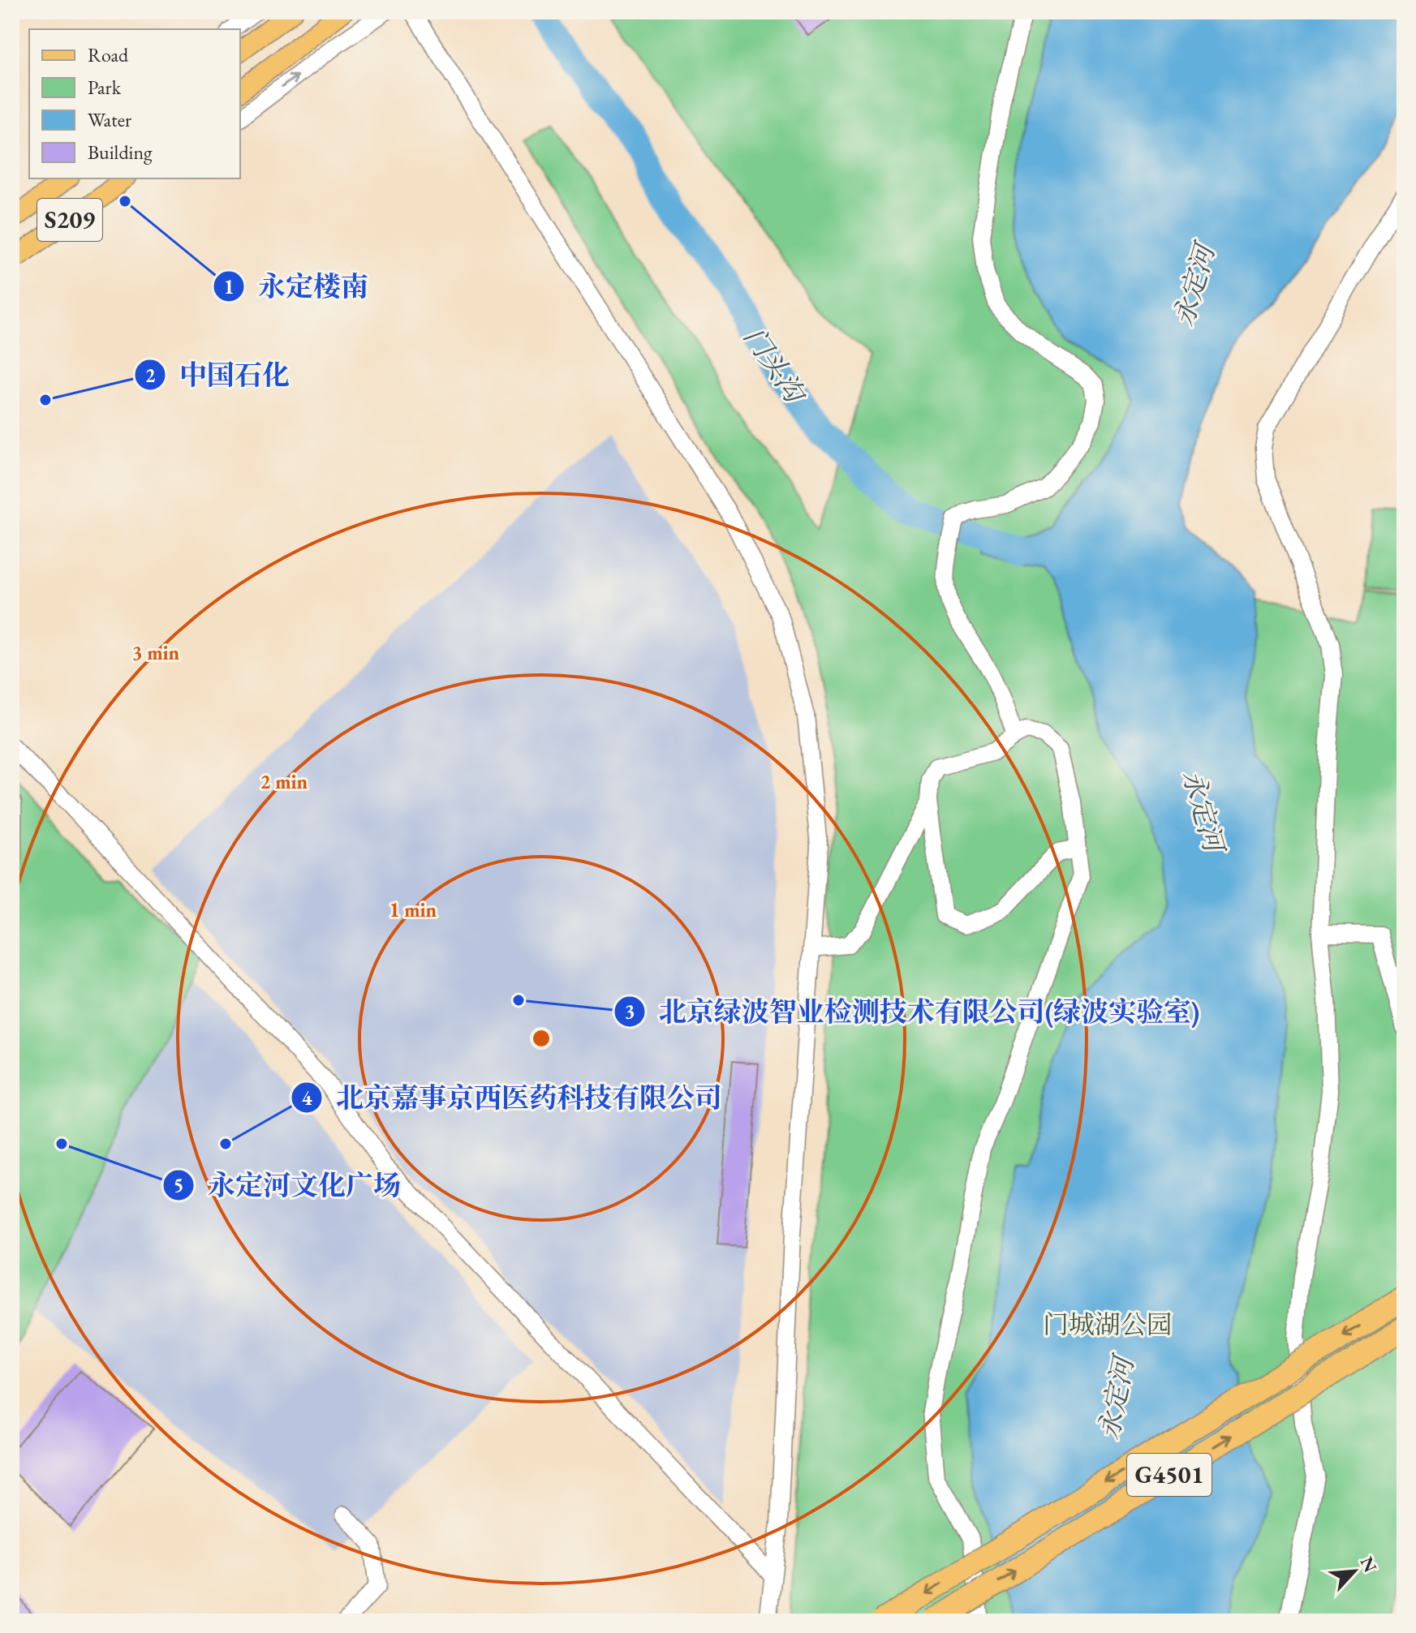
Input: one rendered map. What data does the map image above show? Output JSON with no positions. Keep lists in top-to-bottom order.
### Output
{
  "streets": {
    "highway": ["G4501"],
    "main road": ["S209"]
  },
  "water": ["永定河", "门头沟"],
  "parks": ["门城湖公园"],
  "places": [
    "永定楼南",
    "中国石化",
    "北京绿波智业检测技术有限公司(绿波实验室)",
    "永定河文化广场",
    "北京嘉事京西医药科技有限公司"
  ],
  "legend": [
    "Road",
    "Park",
    "Water",
    "Building"
  ],
  "north": "top right",
  "rings": ["3 min", "2 min", "1 min"]
}
